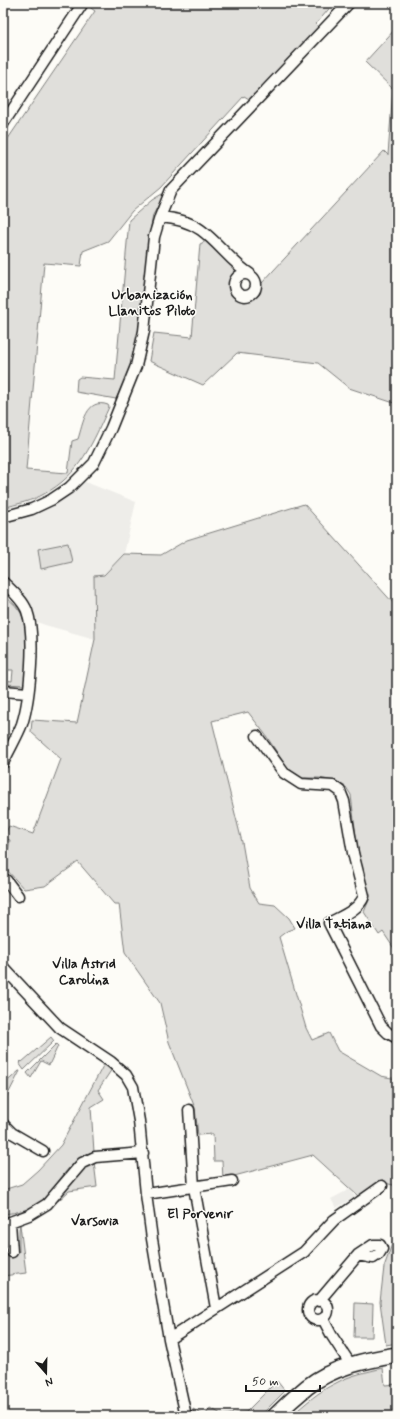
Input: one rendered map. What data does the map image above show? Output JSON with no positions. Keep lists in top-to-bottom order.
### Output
{
  "districts": [
    "Urbanización Llanitos Piloto",
    "Villa Tatiana",
    "Villa Astrid Carolina",
    "El Porvenir",
    "Varsovia"
  ],
  "scale_bar": "50 m",
  "north": "bottom"
}
